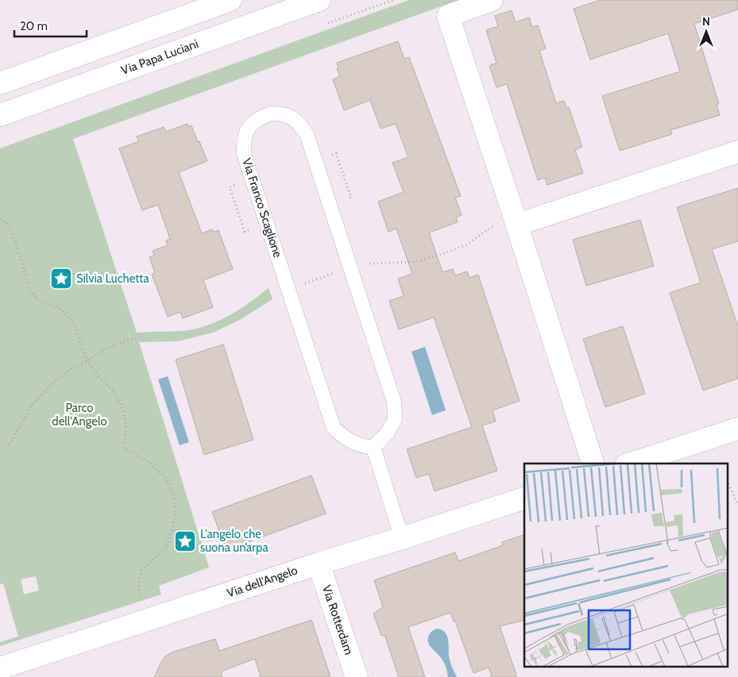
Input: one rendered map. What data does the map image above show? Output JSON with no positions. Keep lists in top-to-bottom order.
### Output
{
  "streets": {
    "street": ["Via Papa Luciani", "Via dell'Angelo", "Via Rotterdam"],
    "lane": ["Via Franco Scaglione"]
  },
  "crossings": [
    ["Via dell'Angelo", "Via Rotterdam"]
  ],
  "parks": ["Parco dell'Angelo"],
  "places": {
    "place": ["Silvia Luchetta", "L'angelo che suona un’arpa"]
  },
  "scale_bar": "20 m",
  "north": "top"
}
